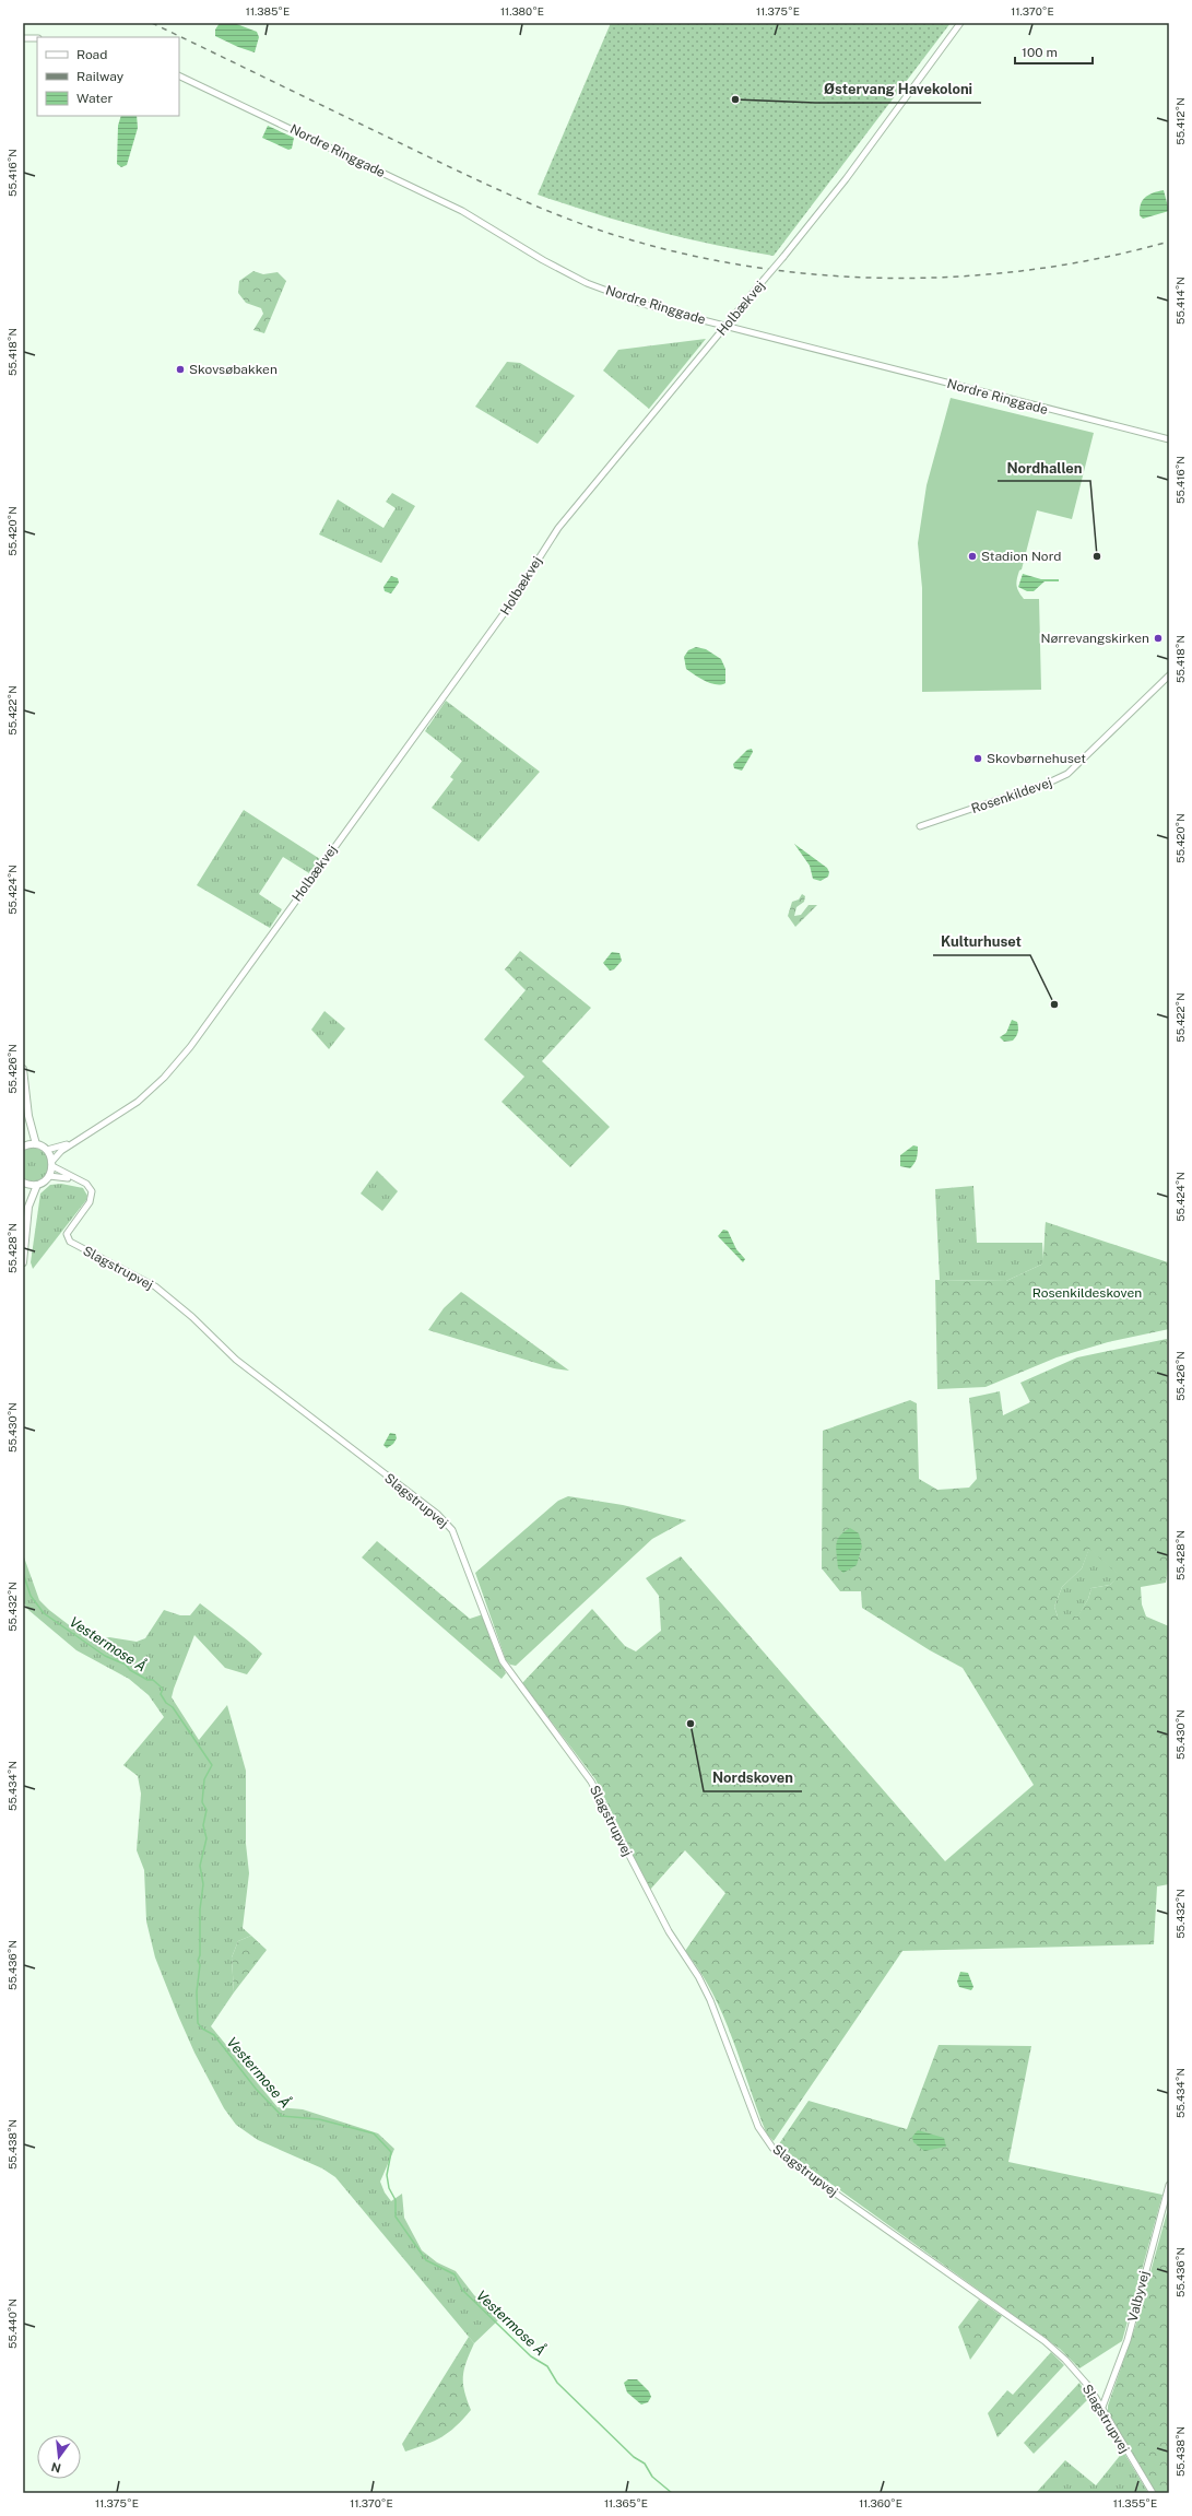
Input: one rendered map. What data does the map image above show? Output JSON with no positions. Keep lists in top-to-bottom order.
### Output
{
  "streets": {
    "street": [
      "Nordre Ringgade",
      "Holbækvej",
      "Rosenkildevej",
      "Slagstrupvej",
      "Valbyvej"
    ]
  },
  "crossings": [
    ["Nordre Ringgade", "Holbækvej"],
    ["Slagstrupvej", "Valbyvej"]
  ],
  "water": ["Vestermose Å"],
  "parks": ["Rosenkildeskoven"],
  "places": [
    "Østervang Havekoloni",
    "Skovsøbakken",
    "Stadion Nord",
    "Nordhallen",
    "Nørrevangskirken",
    "Skovbørnehuset",
    "Kulturhuset",
    "Nordskoven"
  ],
  "legend": ["Road", "Railway", "Water"],
  "scale_bar": "100 m",
  "north": "bottom",
  "coordinates": [
    "11.385°E",
    "11.380°E",
    "11.375°E",
    "11.370°E",
    "55.412°N",
    "55.416°N",
    "55.414°N",
    "55.418°N",
    "55.420°N",
    "55.422°N",
    "55.424°N",
    "55.426°N",
    "55.428°N",
    "55.430°N",
    "55.432°N",
    "55.434°N",
    "55.436°N",
    "55.438°N",
    "55.440°N",
    "11.365°E",
    "11.360°E",
    "11.355°E"
  ]
}
